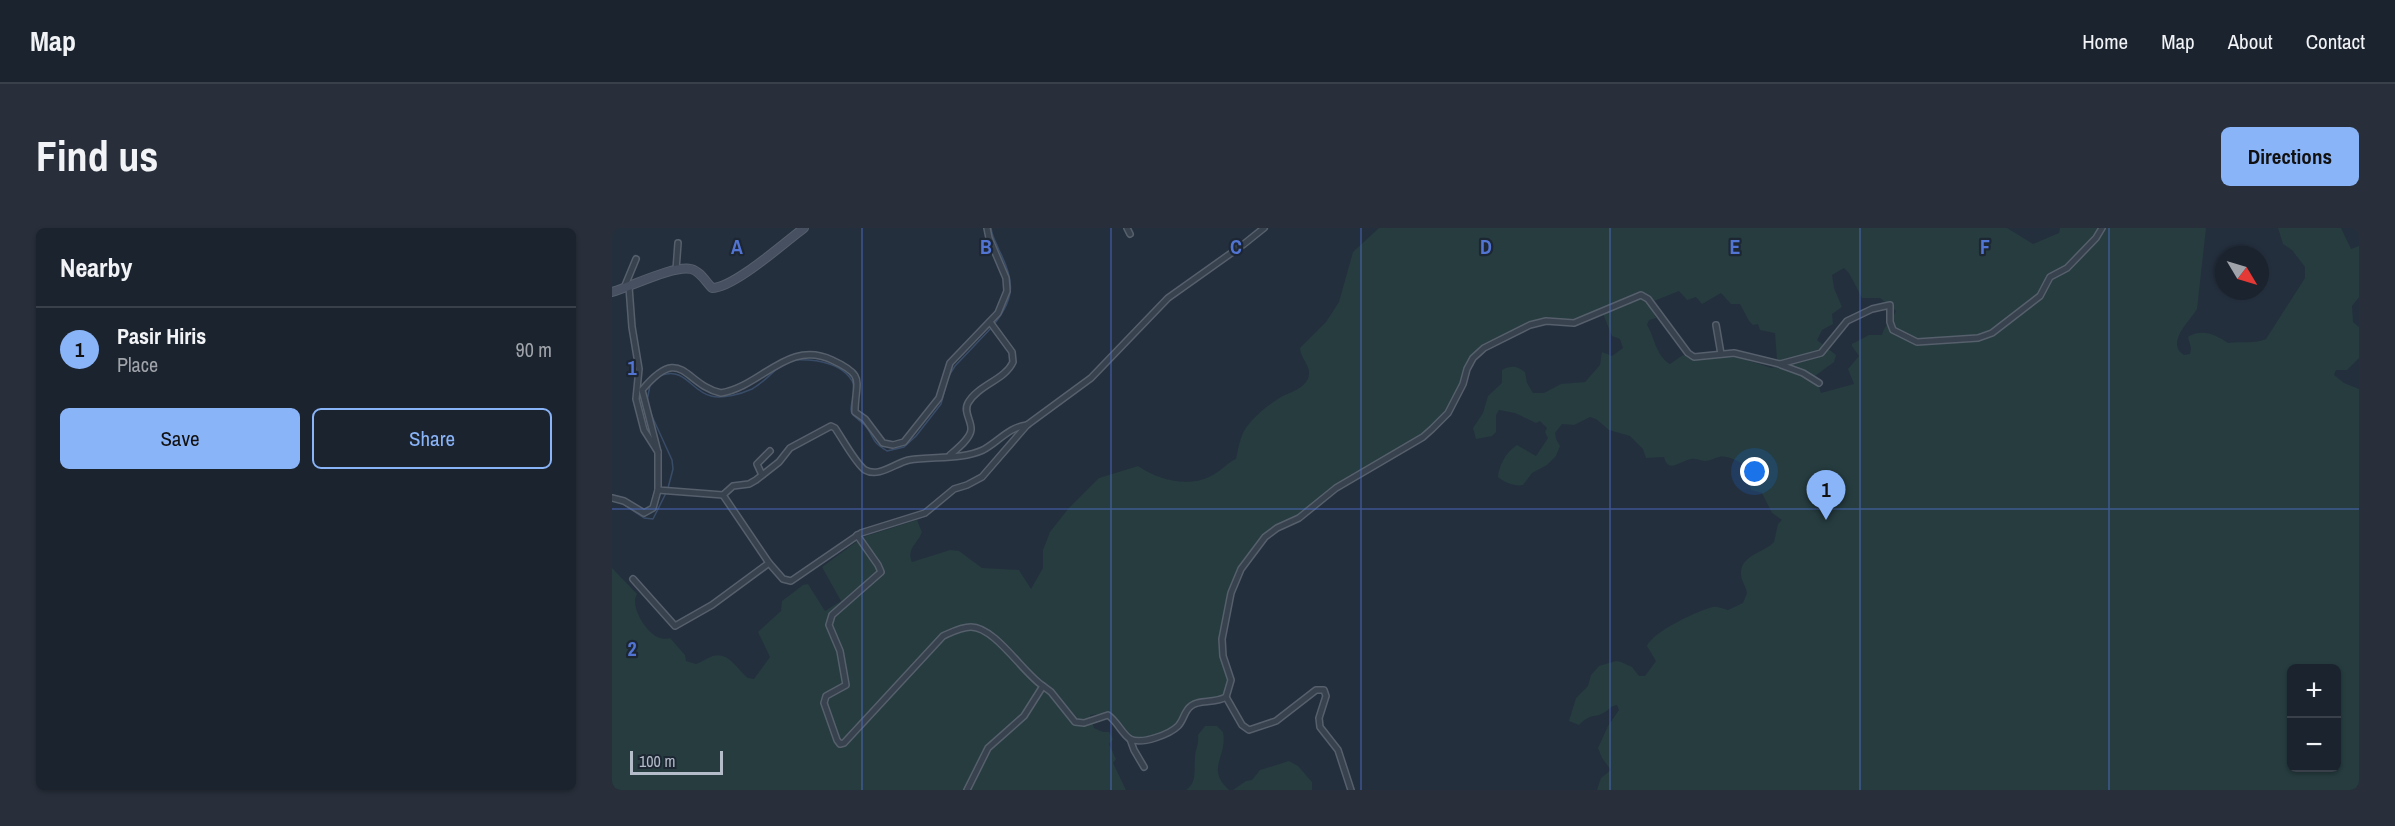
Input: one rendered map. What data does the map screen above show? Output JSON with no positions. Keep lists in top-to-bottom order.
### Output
{
  "scale_bar": "100 m",
  "north": "bottom right",
  "page": {
    "header": "Map",
    "nav": [
      "Home",
      "Map",
      "About",
      "Contact"
    ],
    "buttons": [
      "Directions",
      ["Save", "Share"]
    ],
    "title": "Find us",
    "heading": "Nearby",
    "list": [
      {
        "mark": "1",
        "name": "Pasir Hiris",
        "note": "Place",
        "value": "90 m"
      }
    ],
    "pins": "1",
    "map_buttons": ["+", "−"],
    "scale": "100 m"
  },
  "grid": {
    "columns": [
      "A",
      "B",
      "C",
      "D",
      "E",
      "F"
    ],
    "rows": ["1", "2"]
  }
}
